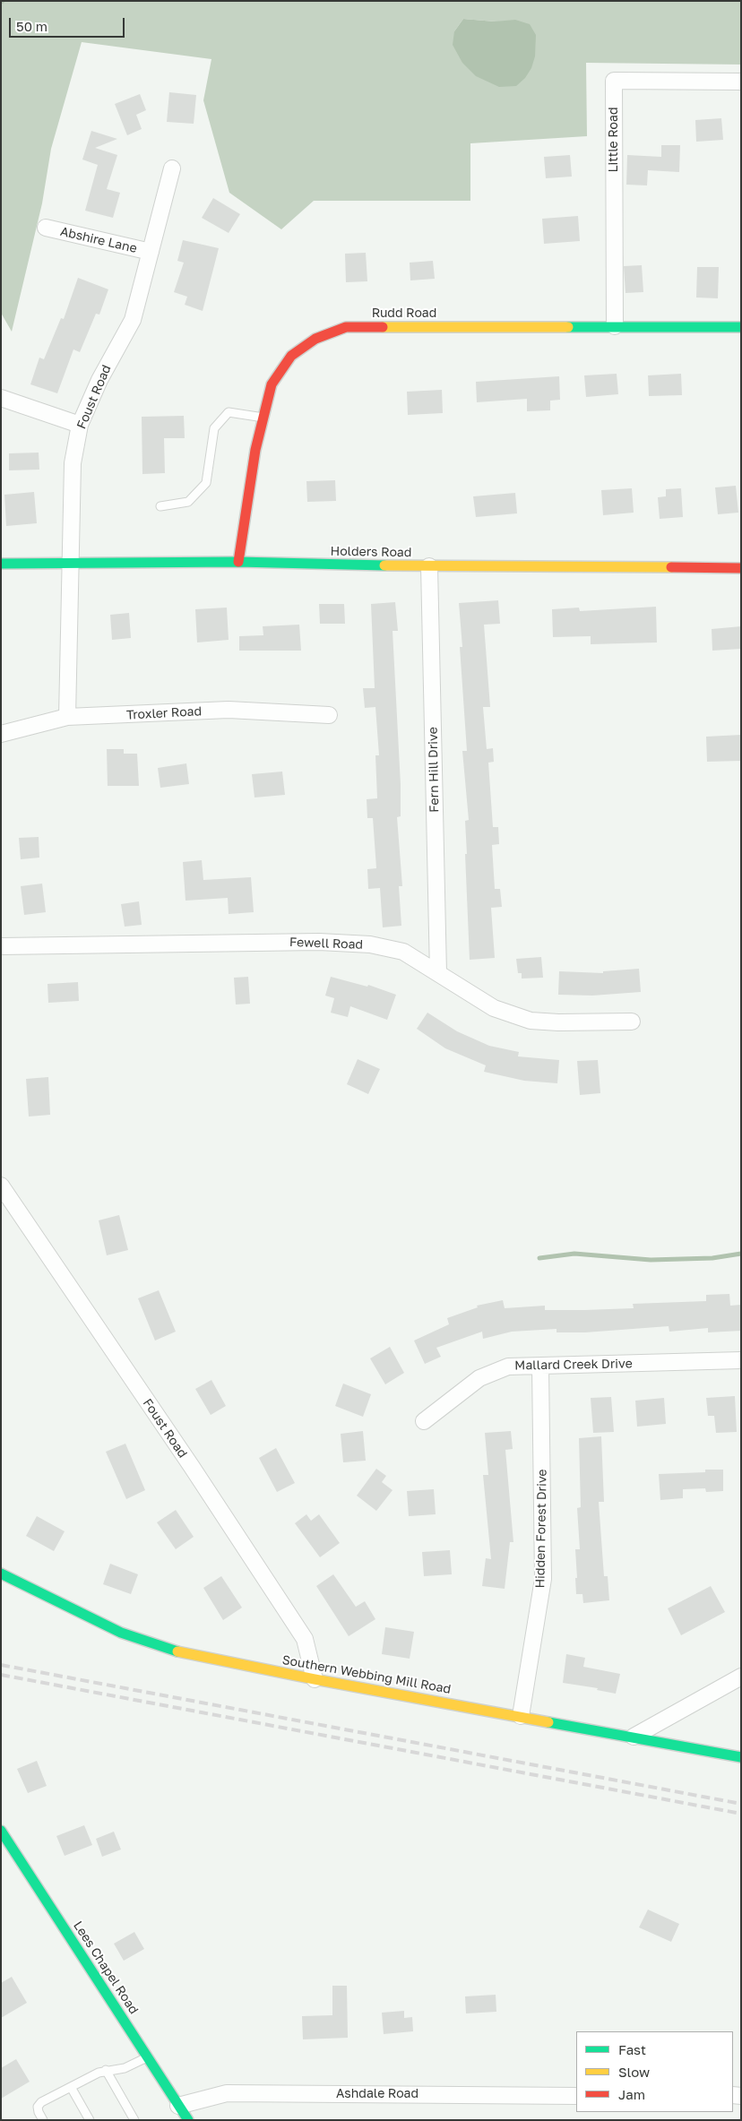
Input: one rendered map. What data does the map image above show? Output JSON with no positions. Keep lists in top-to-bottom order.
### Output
{
  "streets": {
    "street": [
      "Little Road",
      "Abshire Lane",
      "Rudd Road",
      "Foust Road",
      "Holders Road",
      "Troxler Road",
      "Fern Hill Drive",
      "Fewell Road",
      "Mallard Creek Drive",
      "Hidden Forest Drive",
      "Southern Webbing Mill Road",
      "Lees Chapel Road",
      "Ashdale Road"
    ]
  },
  "crossings": [
    ["Little Road", "Rudd Road"],
    ["Abshire Lane", "Foust Road"],
    ["Rudd Road", "Holders Road"],
    ["Foust Road", "Holders Road"],
    ["Foust Road", "Troxler Road"],
    ["Foust Road", "Southern Webbing Mill Road"],
    ["Holders Road", "Fern Hill Drive"],
    ["Fern Hill Drive", "Fewell Road"],
    ["Mallard Creek Drive", "Hidden Forest Drive"],
    ["Hidden Forest Drive", "Southern Webbing Mill Road"],
    ["Lees Chapel Road", "Ashdale Road"]
  ],
  "legend": ["Fast", "Slow", "Jam"],
  "scale_bar": "50 m"
}
